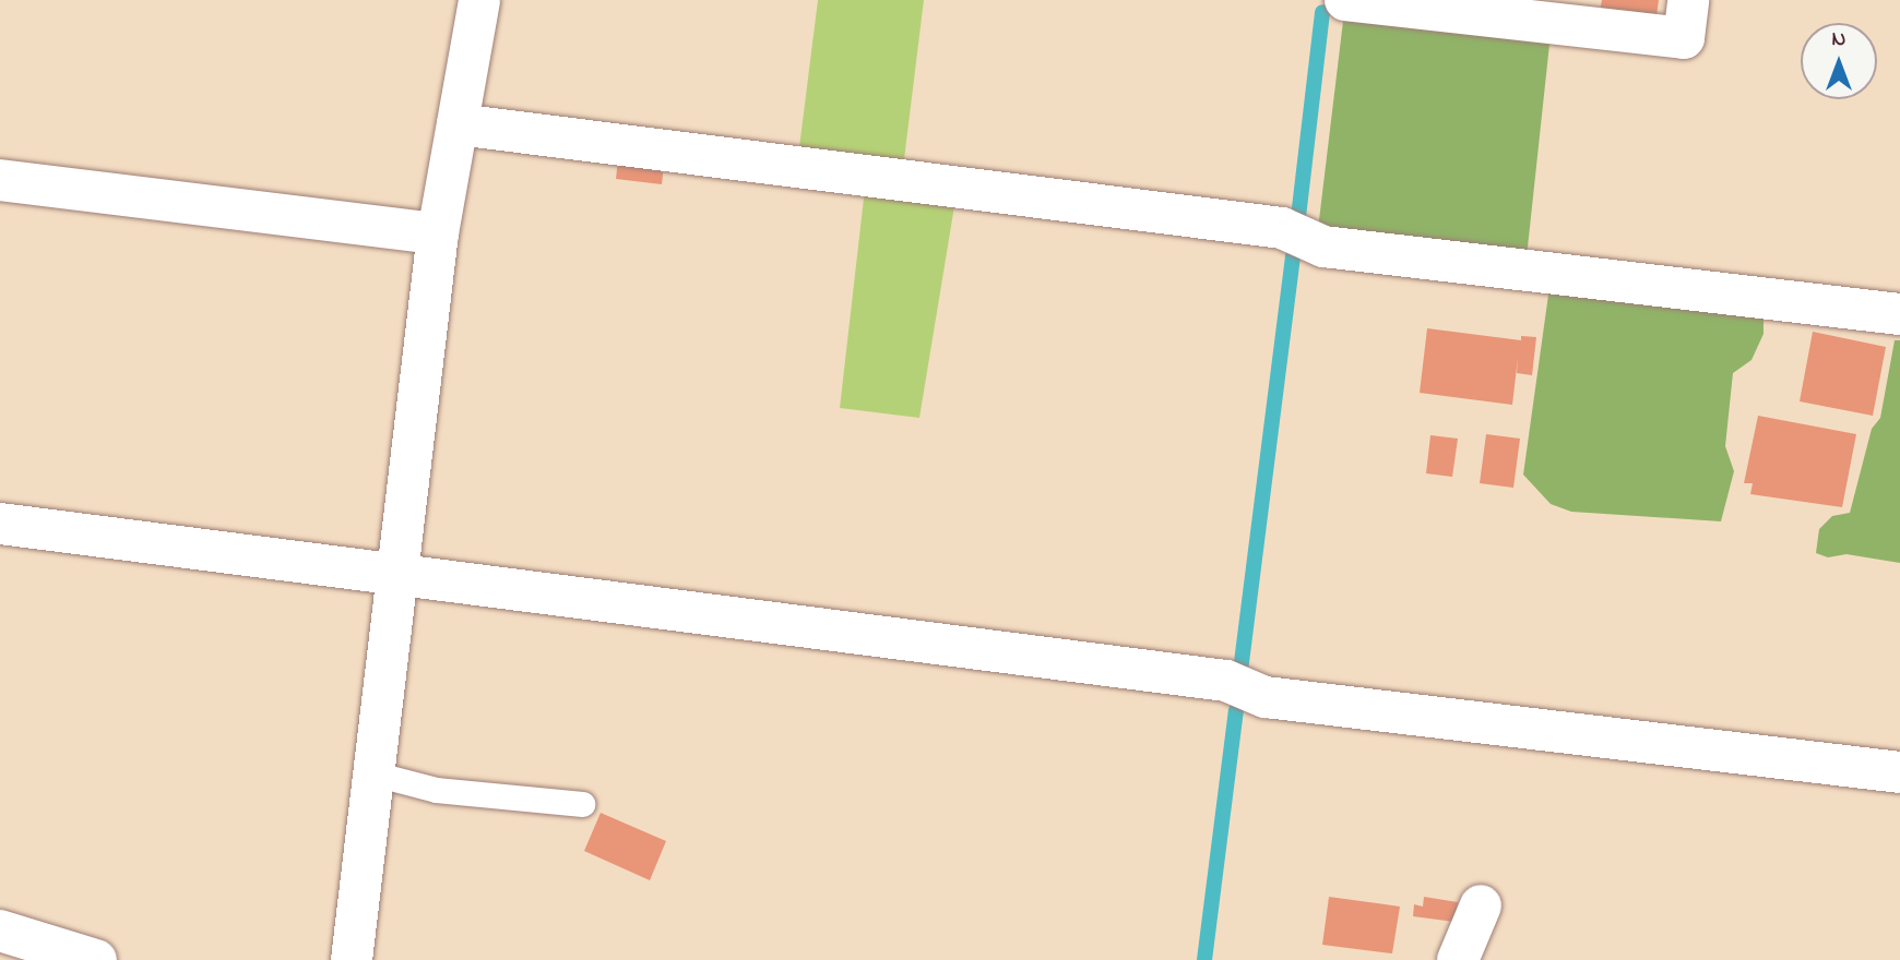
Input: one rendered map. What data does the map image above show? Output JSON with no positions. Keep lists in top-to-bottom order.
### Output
{
  "north": "top"
}
